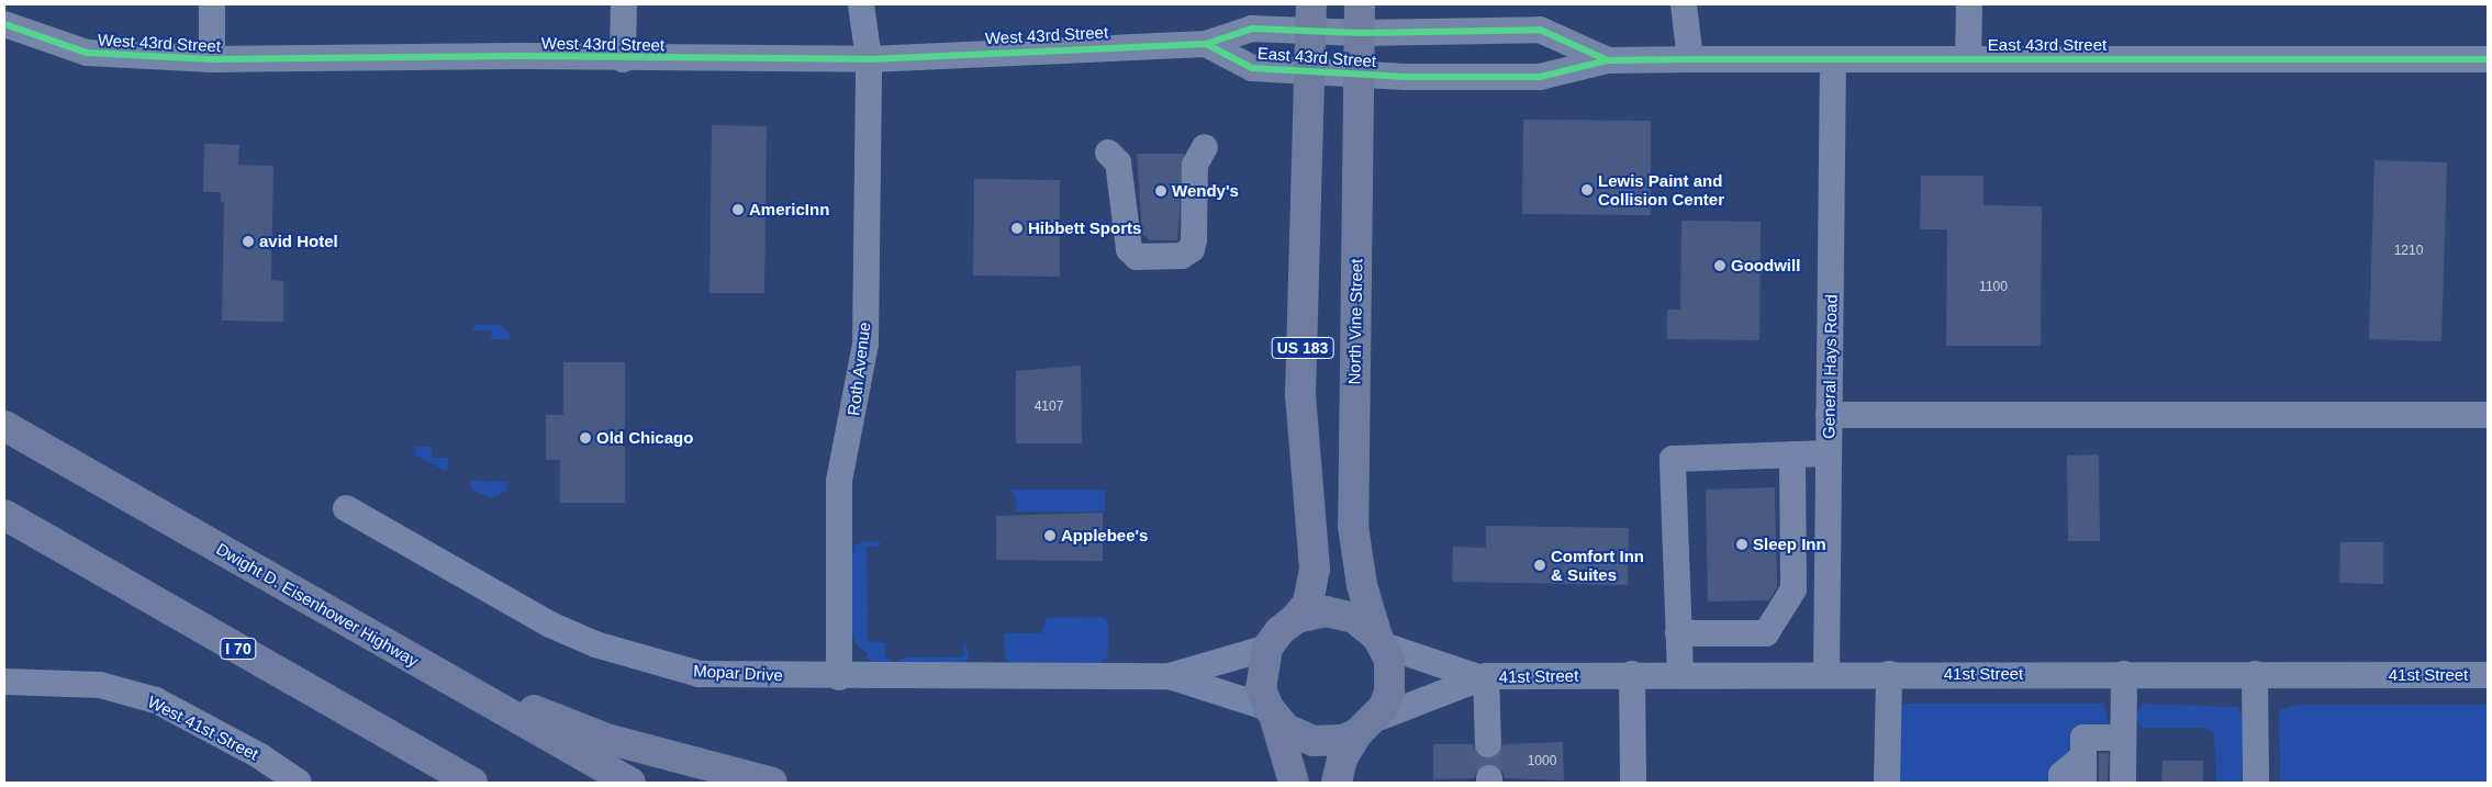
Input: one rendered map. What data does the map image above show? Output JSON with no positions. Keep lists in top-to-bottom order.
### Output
{
  "streets": {
    "highway": [
      "North Vine Street",
      "US 183",
      "Dwight D. Eisenhower Highway",
      "I 70"
    ],
    "street": [
      "West 43rd Street",
      "East 43rd Street",
      "General Hays Road",
      "Roth Avenue",
      "Mopar Drive",
      "41st Street",
      "West 41st Street"
    ]
  },
  "crossings": [
    ["West 43rd Street", "East 43rd Street"],
    ["West 43rd Street", "Roth Avenue"],
    ["East 43rd Street", "North Vine Street"],
    ["East 43rd Street", "US 183"],
    ["East 43rd Street", "General Hays Road"],
    ["North Vine Street", "US 183"],
    ["North Vine Street", "Mopar Drive"],
    ["North Vine Street", "41st Street"],
    ["US 183", "Mopar Drive"],
    ["US 183", "41st Street"],
    ["General Hays Road", "41st Street"],
    ["Roth Avenue", "Mopar Drive"],
    ["Mopar Drive", "41st Street"]
  ],
  "places": [
    "Lewis Paint and Collision Center",
    "Wendy's",
    "AmericInn",
    "Hibbett Sports",
    "avid Hotel",
    "Goodwill",
    "Old Chicago",
    "Applebee's",
    "Sleep Inn",
    "Comfort Inn & Suites"
  ],
  "house_numbers": [
    "1210",
    "1100",
    "4107",
    "1000"
  ]
}
